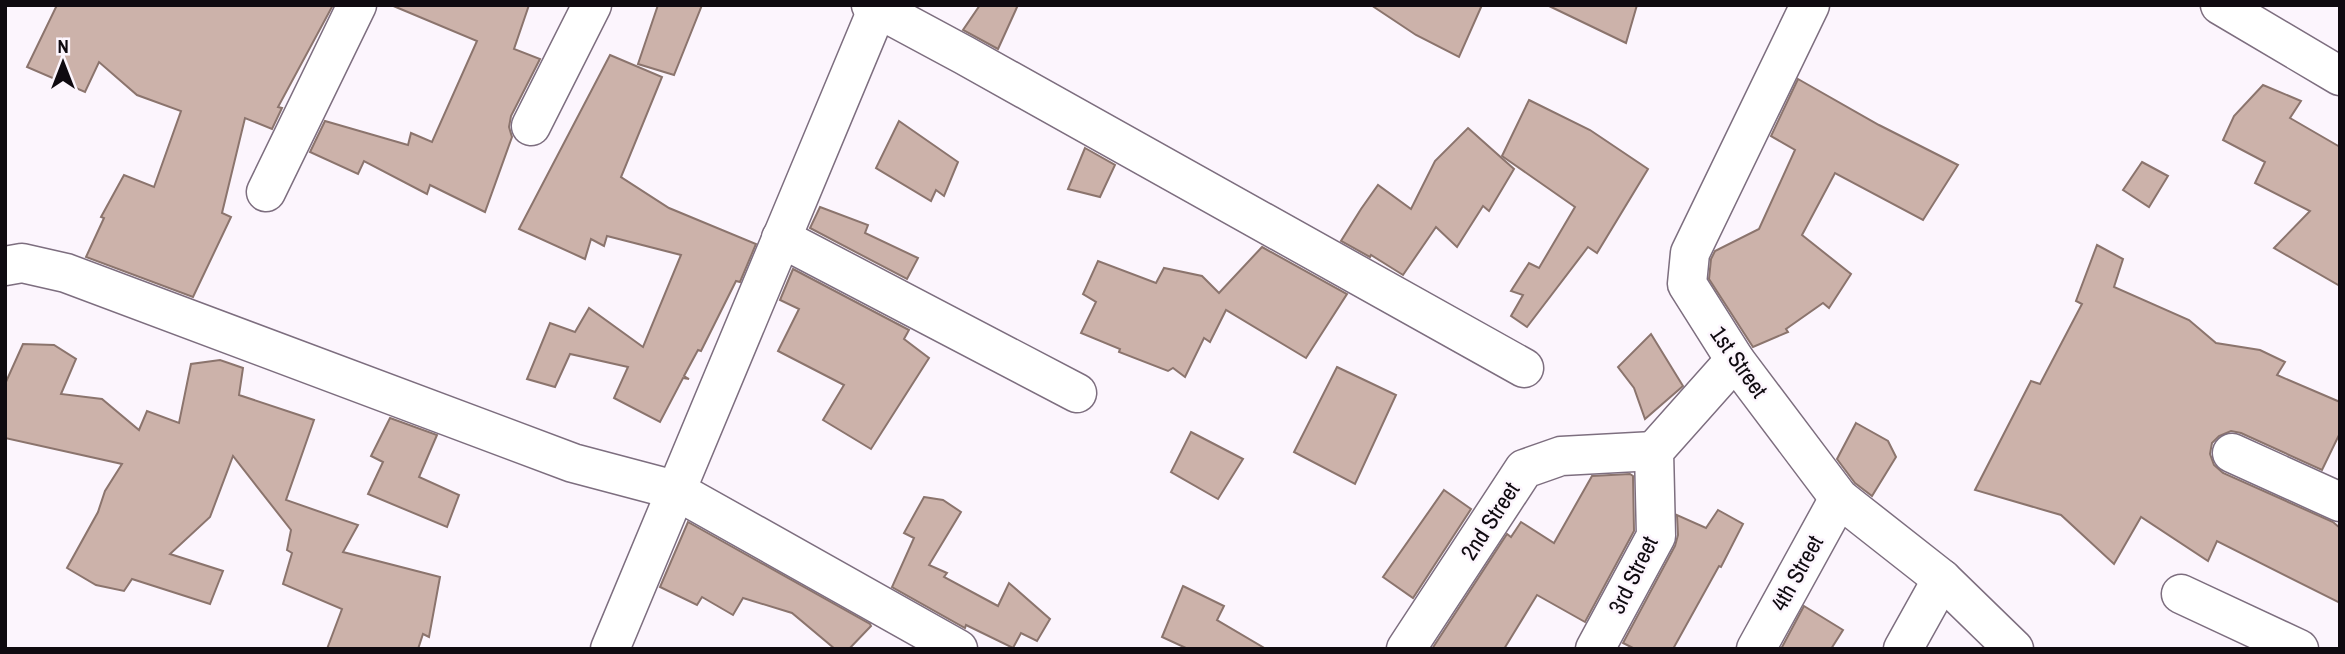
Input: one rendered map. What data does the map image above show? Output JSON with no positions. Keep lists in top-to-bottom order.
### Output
{
  "streets": {
    "street": [
      "1st Street",
      "2nd Street",
      "4th Street",
      "3rd Street"
    ]
  },
  "crossings": [
    ["1st Street", "4th Street"],
    ["2nd Street", "3rd Street"]
  ],
  "north": "top"
}
